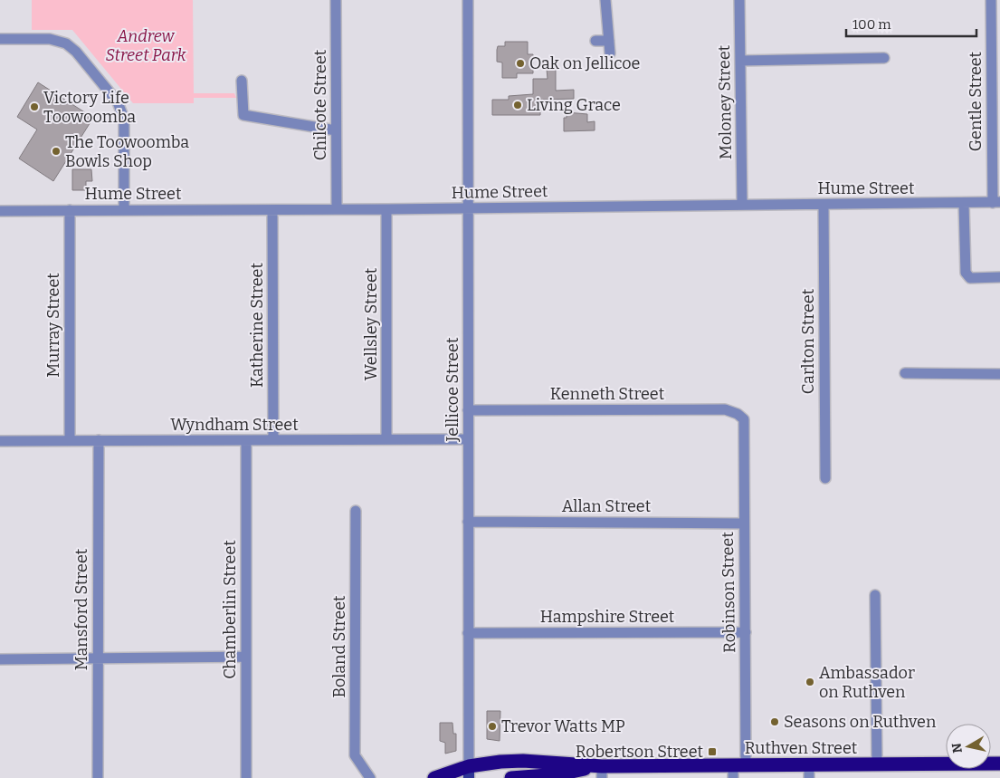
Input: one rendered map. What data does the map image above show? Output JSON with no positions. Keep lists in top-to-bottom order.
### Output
{
  "streets": {
    "highway": ["Ruthven Street"],
    "street": [
      "Gentle Street",
      "Moloney Street",
      "Chilcote Street",
      "Hume Street",
      "Wellsley Street",
      "Murray Street",
      "Katherine Street",
      "Carlton Street",
      "Jellicoe Street",
      "Kenneth Street",
      "Wyndham Street",
      "Allan Street",
      "Robinson Street",
      "Mansford Street",
      "Chamberlin Street",
      "Hampshire Street",
      "Boland Street"
    ]
  },
  "crossings": [
    ["Gentle Street", "Hume Street"],
    ["Moloney Street", "Hume Street"],
    ["Chilcote Street", "Hume Street"],
    ["Hume Street", "Wellsley Street"],
    ["Hume Street", "Murray Street"],
    ["Hume Street", "Katherine Street"],
    ["Hume Street", "Carlton Street"],
    ["Hume Street", "Jellicoe Street"],
    ["Wellsley Street", "Wyndham Street"],
    ["Murray Street", "Wyndham Street"],
    ["Katherine Street", "Wyndham Street"],
    ["Jellicoe Street", "Kenneth Street"],
    ["Jellicoe Street", "Wyndham Street"],
    ["Jellicoe Street", "Allan Street"],
    ["Jellicoe Street", "Hampshire Street"],
    ["Jellicoe Street", "Ruthven Street"],
    ["Kenneth Street", "Robinson Street"],
    ["Wyndham Street", "Mansford Street"],
    ["Wyndham Street", "Chamberlin Street"],
    ["Allan Street", "Robinson Street"],
    ["Robinson Street", "Hampshire Street"],
    ["Robinson Street", "Ruthven Street"]
  ],
  "parks": ["Andrew Street Park"],
  "places": {
    "other": [
      "Oak on Jellicoe",
      "Living Grace",
      "Victory Life Toowoomba",
      "The Toowoomba Bowls Shop",
      "Ambassador on Ruthven",
      "Seasons on Ruthven",
      "Trevor Watts MP"
    ],
    "transit": ["Robertson Street"]
  },
  "scale_bar": "100 m",
  "north": "left"
}
